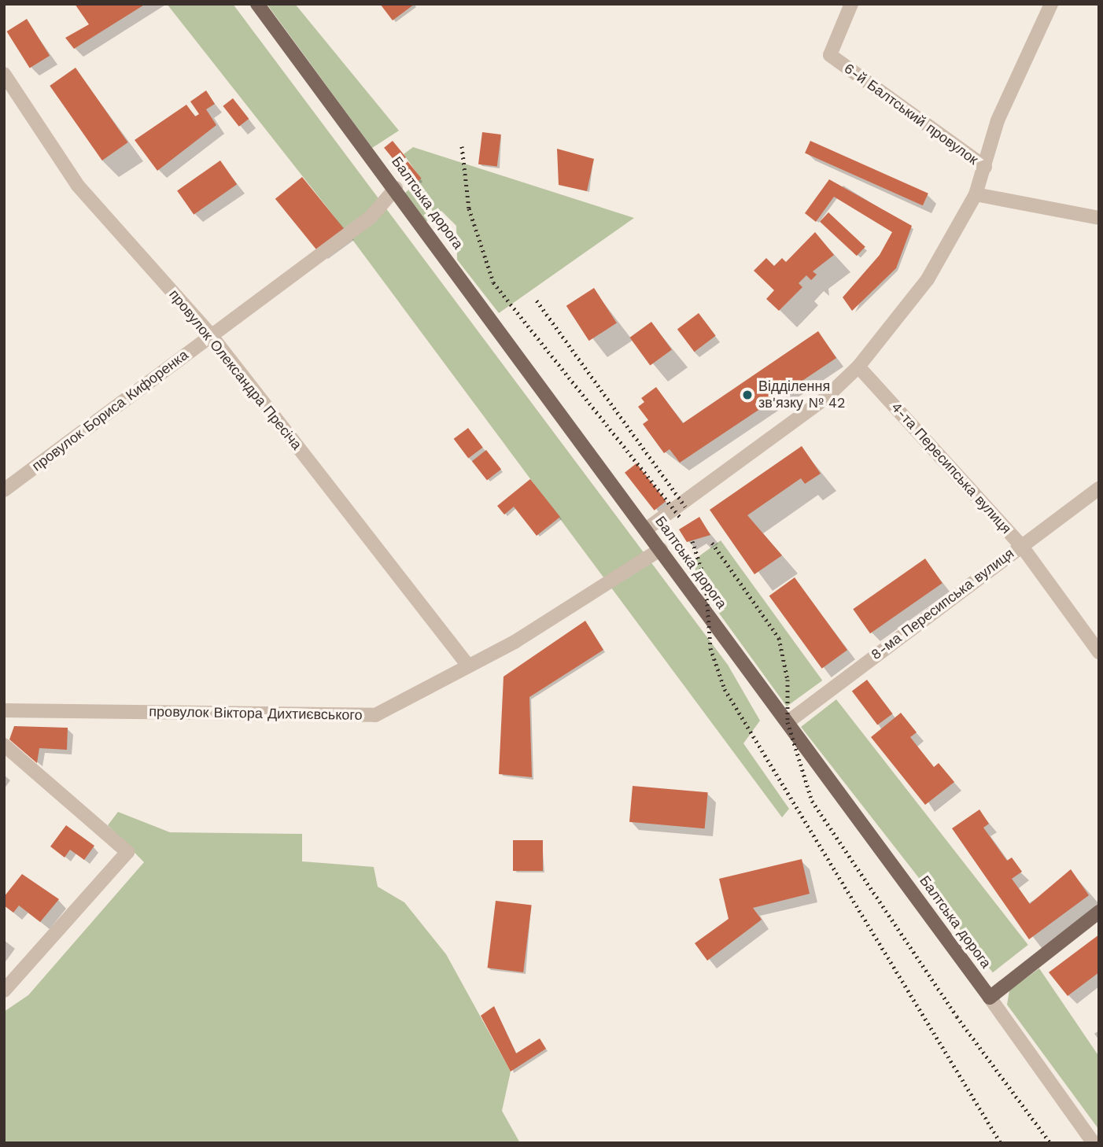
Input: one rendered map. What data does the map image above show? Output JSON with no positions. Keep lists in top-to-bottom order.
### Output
{
  "streets": {
    "main road": ["Балтська дорога"],
    "street": [
      "6-й Балтський провулок",
      "провулок Олександра Пресіча",
      "провулок Бориса Кифоренка",
      "4-та Пересипська вулиця",
      "8-ма Пересипська вулиця",
      "провулок Віктора Дихтиєвського"
    ]
  },
  "crossings": [
    ["Балтська дорога", "провулок Бориса Кифоренка"],
    ["Балтська дорога", "8-ма Пересипська вулиця"],
    ["Балтська дорога", "провулок Віктора Дихтиєвського"],
    ["провулок Олександра Пресіча", "провулок Бориса Кифоренка"],
    ["провулок Олександра Пресіча", "провулок Віктора Дихтиєвського"],
    ["4-та Пересипська вулиця", "8-ма Пересипська вулиця"]
  ],
  "places": ["Відділення зв'язку № 42"]
}
